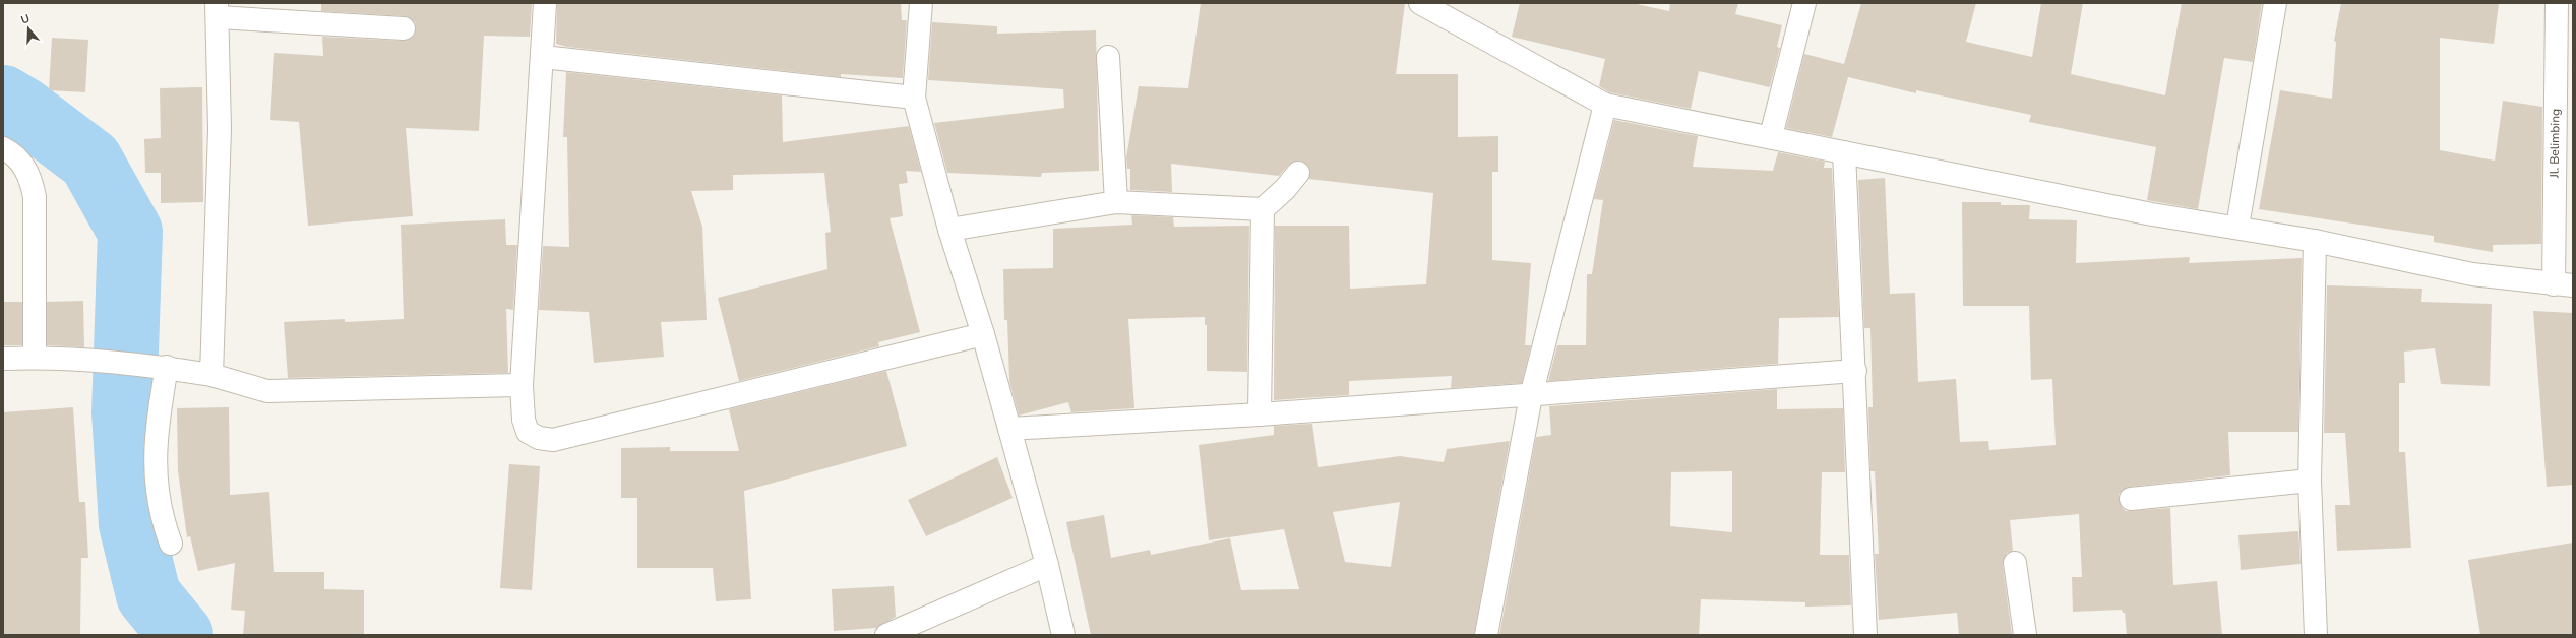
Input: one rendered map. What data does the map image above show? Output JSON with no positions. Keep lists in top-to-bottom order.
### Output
{
  "streets": {
    "street": ["Jl. Belimbing"]
  },
  "north": "top"
}
